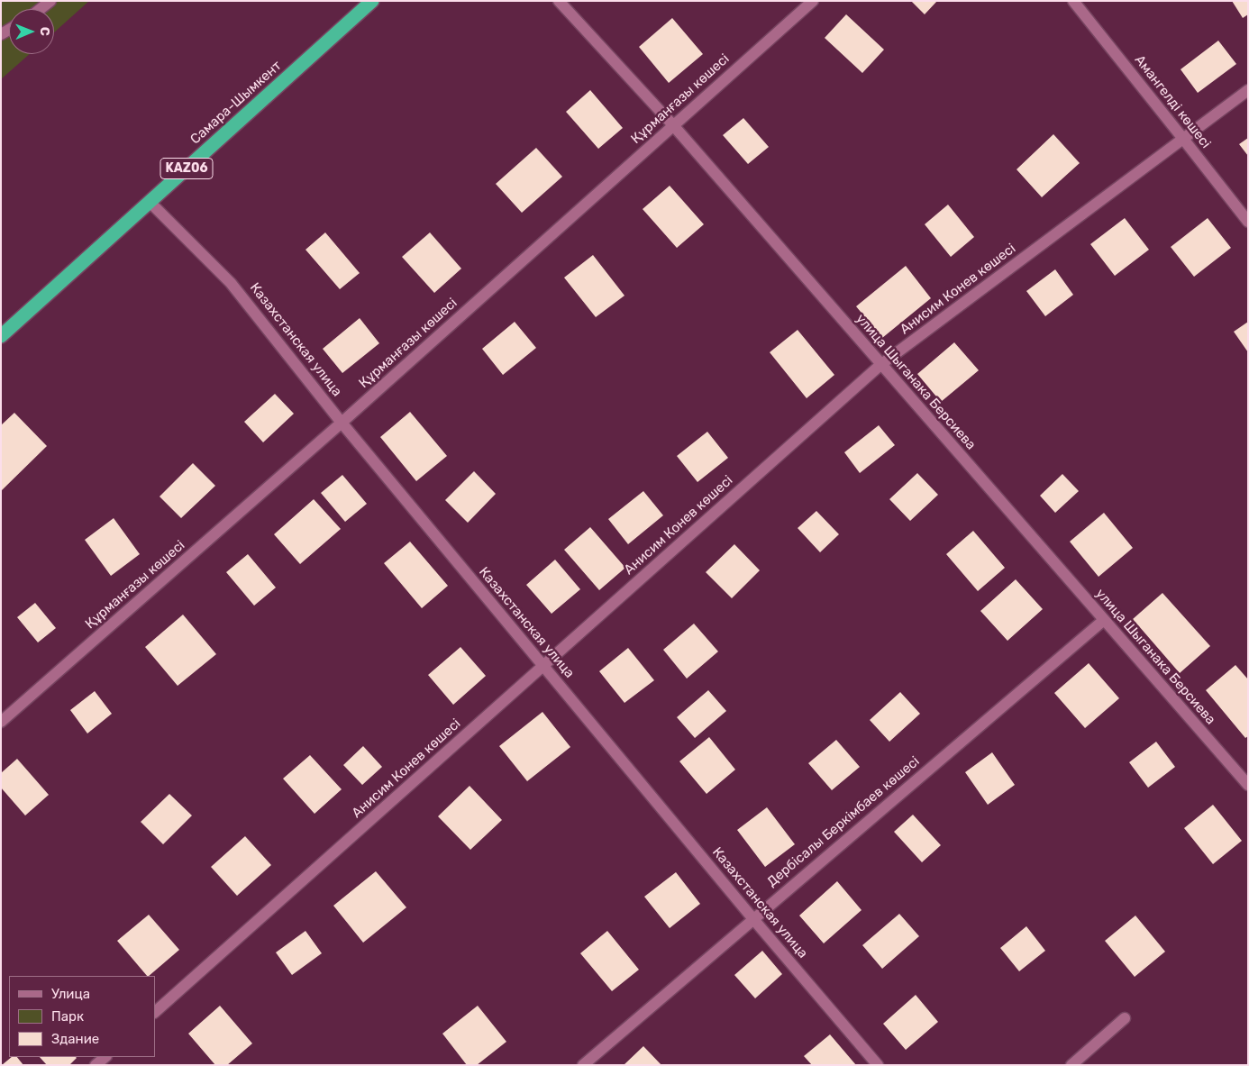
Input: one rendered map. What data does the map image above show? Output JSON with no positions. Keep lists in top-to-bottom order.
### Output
{
  "streets": {
    "highway": ["Самара-Шымкент", "KАZ06"],
    "street": [
      "Құрманғазы көшесі",
      "Амангелді көшесі",
      "Анисим Конев көшесі",
      "Казахстанская улица",
      "улица Шыганака Берсиева",
      "Дербісалы Беркімбаев көшесі"
    ]
  },
  "crossings": [
    ["Құрманғазы көшесі", "Казахстанская улица"],
    ["Құрманғазы көшесі", "улица Шыганака Берсиева"],
    ["Амангелді көшесі", "Анисим Конев көшесі"],
    ["Самара-Шымкент", "Казахстанская улица"],
    ["Анисим Конев көшесі", "Казахстанская улица"],
    ["Анисим Конев көшесі", "улица Шыганака Берсиева"],
    ["Казахстанская улица", "Дербісалы Беркімбаев көшесі"],
    ["улица Шыганака Берсиева", "Дербісалы Беркімбаев көшесі"]
  ],
  "legend": ["Улица", "Парк", "Здание"],
  "north": "right"
}
